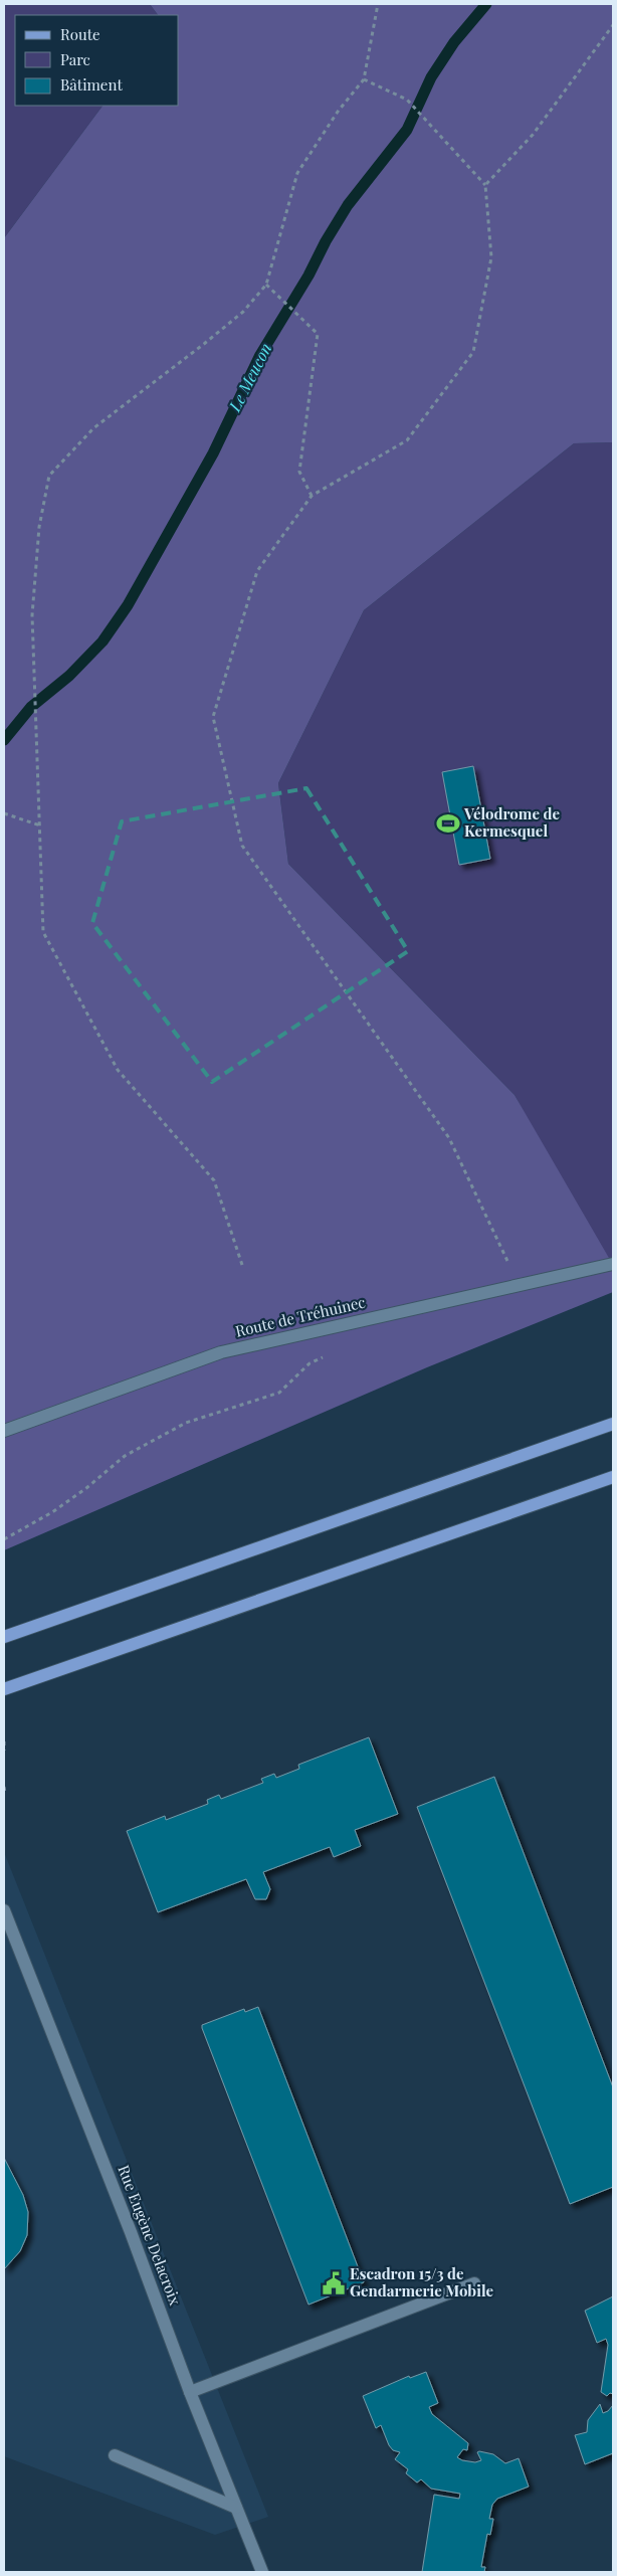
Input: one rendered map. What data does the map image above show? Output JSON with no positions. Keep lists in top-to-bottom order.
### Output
{
  "streets": {
    "street": ["Route de Tréhuinec", "Rue Eugène Delacroix"]
  },
  "water": ["Le Meucon"],
  "places": {
    "sports": ["Vélodrome de Kermesquel"],
    "public building": ["Escadron 15/3 de Gendarmerie Mobile"]
  },
  "legend": ["Route", "Parc", "Bâtiment"]
}
